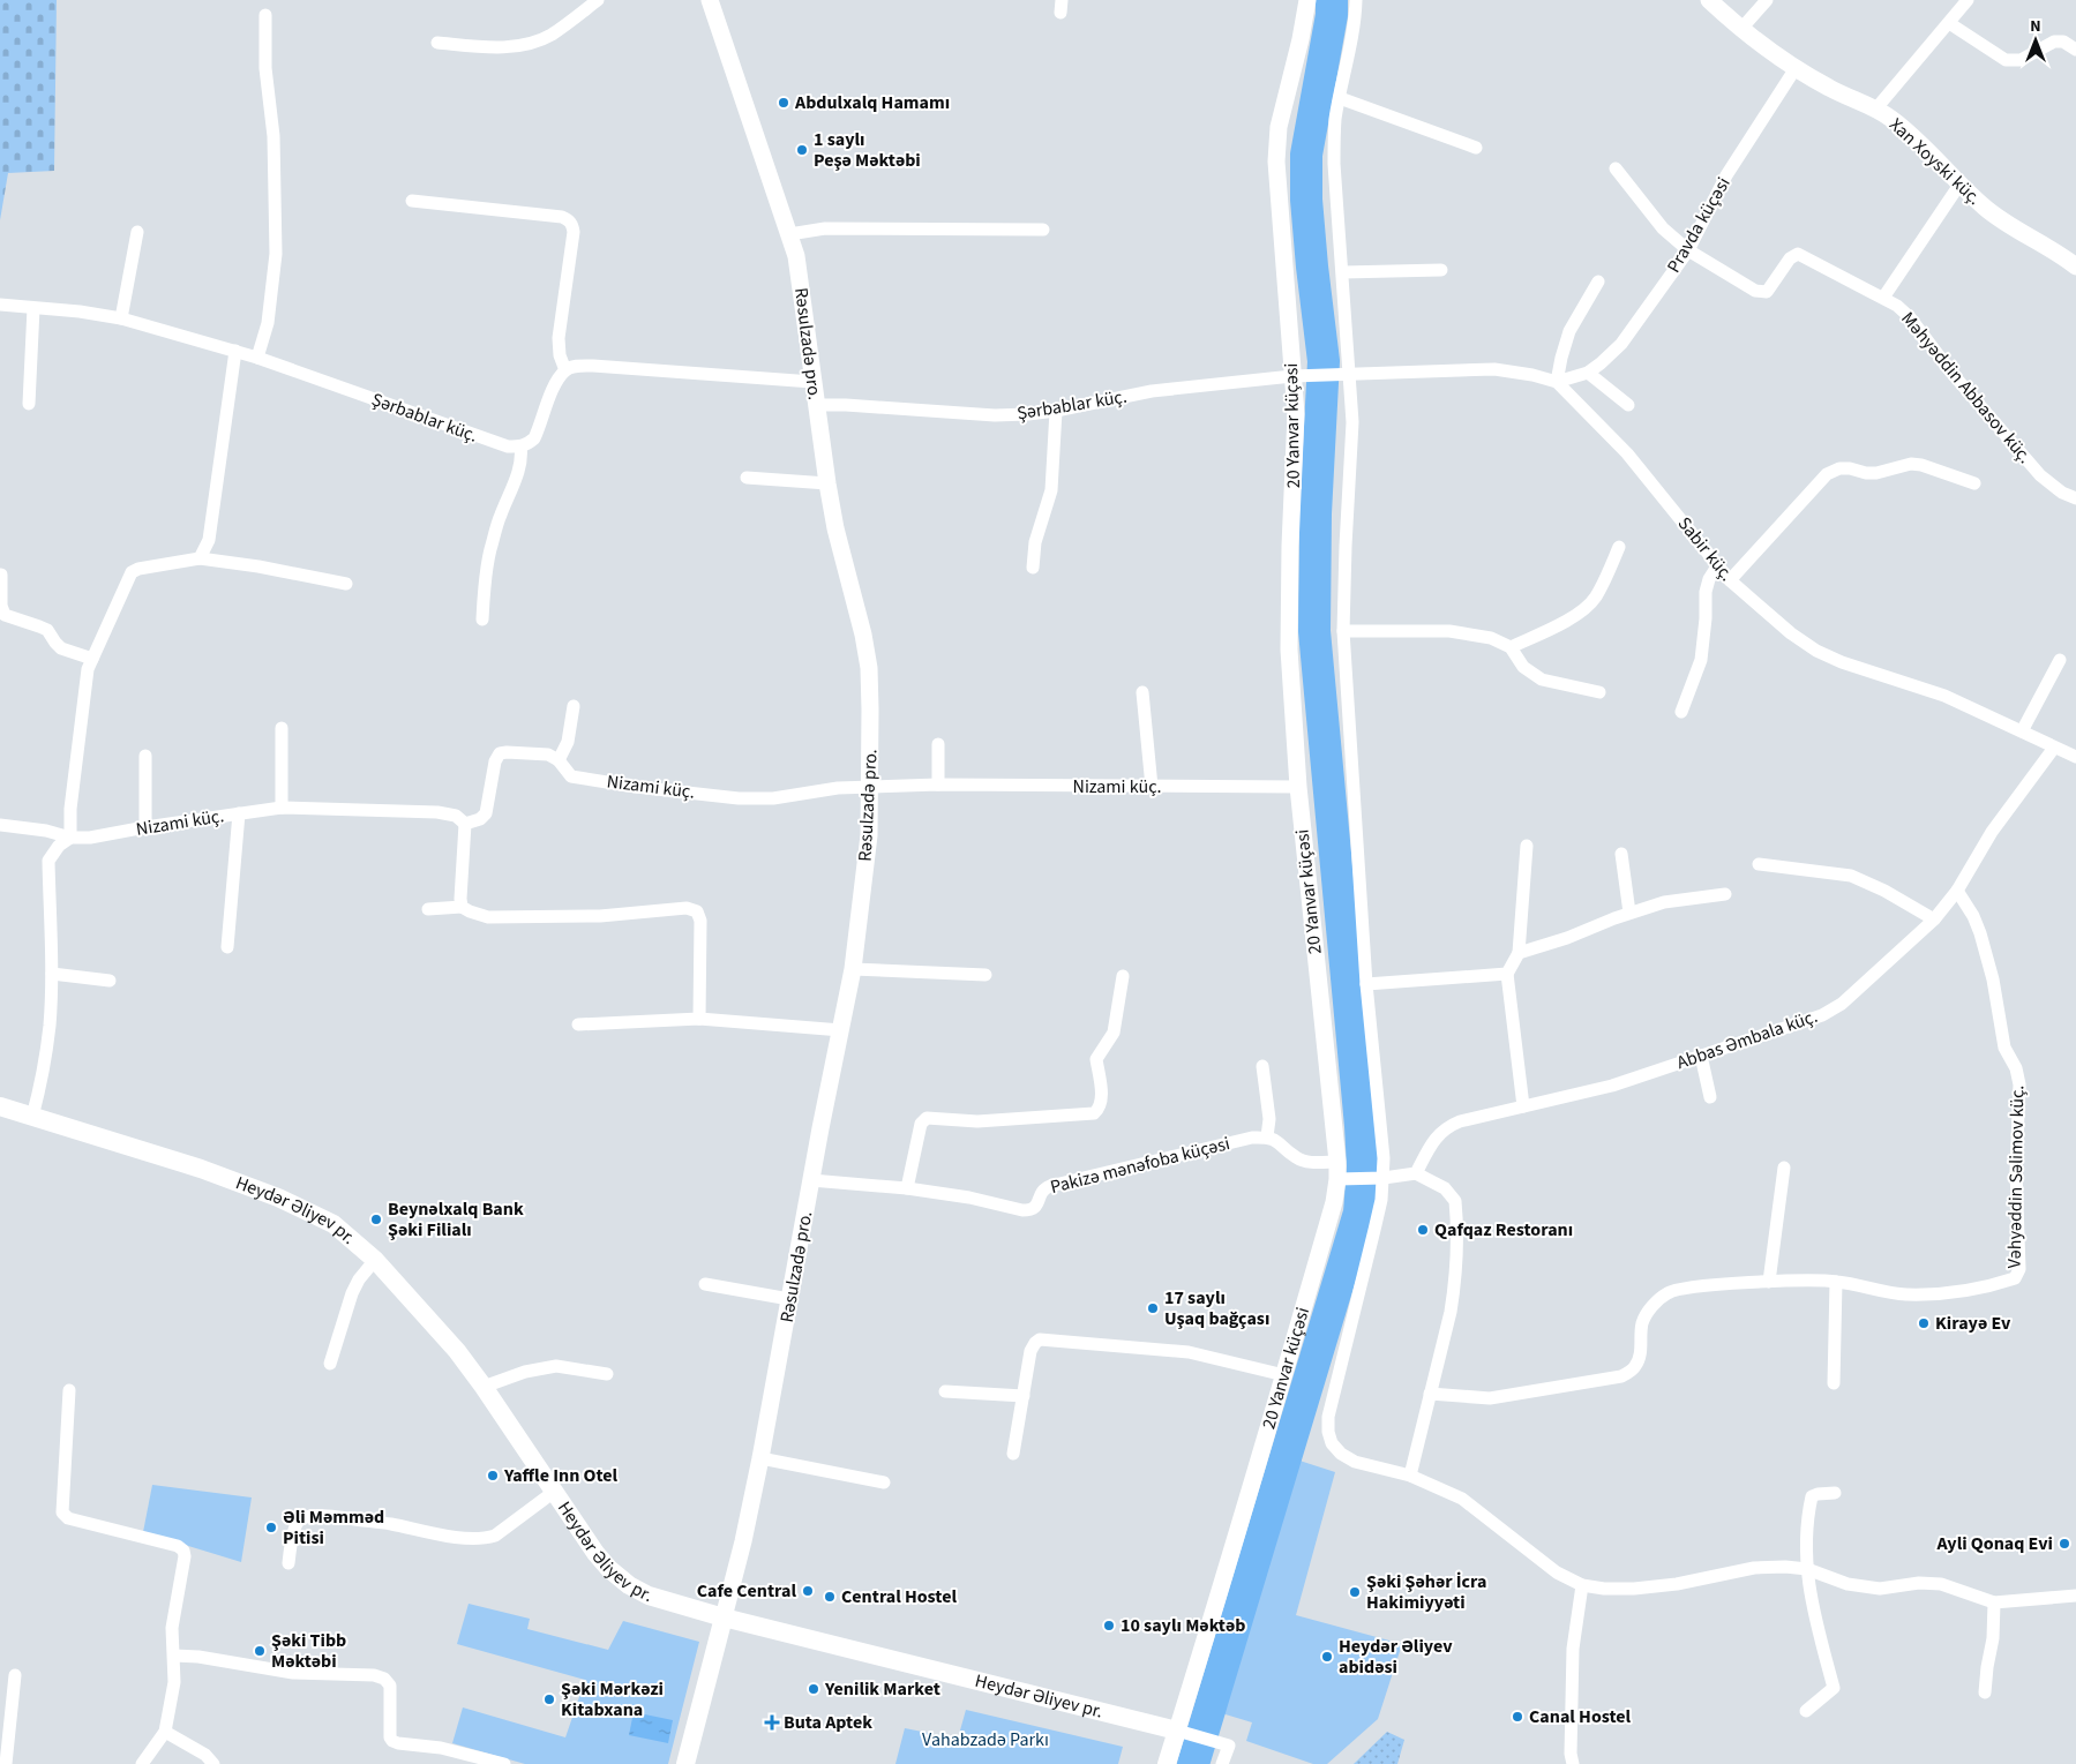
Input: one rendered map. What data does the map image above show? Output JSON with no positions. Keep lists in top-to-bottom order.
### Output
{
  "streets": {
    "main road": ["20 Yanvar küçəsi", "Heydər Əliyev pr."],
    "street": [
      "Xan Xoyski küç.",
      "Pravda küçəsi",
      "Rəsulzadə pro.",
      "Məhyəddin Abbasov küç.",
      "Şərbablar küç.",
      "Sabir küç.",
      "Nizami küç.",
      "Abbas Əmbala küç.",
      "Pakizə mənəfoba küçəsi",
      "Vəhyəddin Səlimov küç."
    ]
  },
  "crossings": [
    ["Xan Xoyski küç.", "Pravda küçəsi"],
    ["Pravda küçəsi", "Məhyəddin Abbasov küç."],
    ["Pravda küçəsi", "Sabir küç."],
    ["Rəsulzadə pro.", "Şərbablar küç."],
    ["Rəsulzadə pro.", "Nizami küç."],
    ["Rəsulzadə pro.", "Pakizə mənəfoba küçəsi"],
    ["Rəsulzadə pro.", "Heydər Əliyev pr."],
    ["Şərbablar küç.", "20 Yanvar küçəsi"],
    ["Şərbablar küç.", "Sabir küç."],
    ["20 Yanvar küçəsi", "Nizami küç."],
    ["20 Yanvar küçəsi", "Heydər Əliyev pr."],
    ["Sabir küç.", "Abbas Əmbala küç."],
    ["Abbas Əmbala küç.", "Vəhyəddin Səlimov küç."]
  ],
  "parks": ["Vahabzadə Parkı"],
  "places": {
    "other": [
      "Abdulxalq Hamamı",
      "1 saylı Peşə Məktəbi",
      "Beynəlxalq Bank Şəki Filialı",
      "Qafqaz Restoranı",
      "17 saylı Uşaq bağçası",
      "Kirayə Ev",
      "Yaffle Inn Otel",
      "Əli Məmməd Pitisi",
      "Ayli Qonaq Evi",
      "Cafe Central",
      "Şəki Şəhər İcra Hakimiyyəti",
      "Central Hostel",
      "10 saylı Məktəb",
      "Şəki Tibb Məktəbi",
      "Heydər Əliyev abidəsi",
      "Yenilik Market",
      "Şəki Mərkəzi Kitabxana",
      "Canal Hostel"
    ],
    "health": ["Buta Aptek"]
  },
  "north": "top"
}
